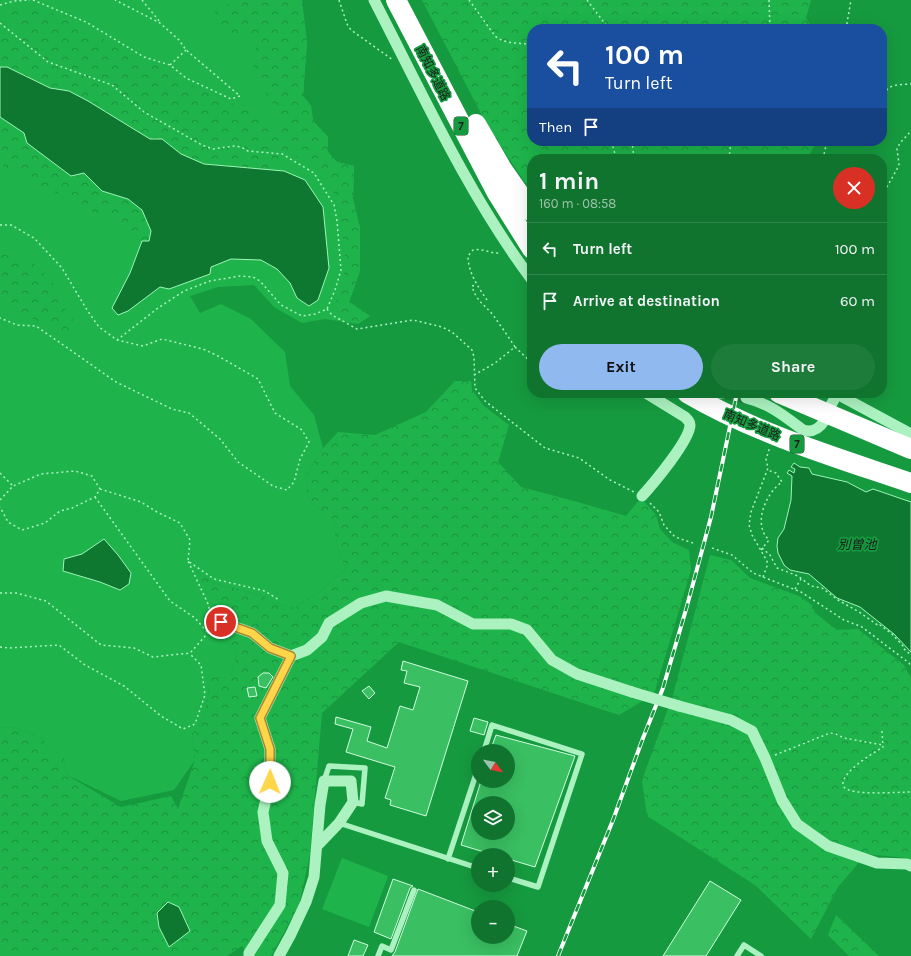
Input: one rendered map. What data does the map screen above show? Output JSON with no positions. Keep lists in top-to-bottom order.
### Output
{
  "streets": {
    "highway": ["南知多道路", "7"]
  },
  "water": ["別曽池"],
  "north": "bottom right",
  "page": {
    "turn": ["100 m", "Turn left"],
    "then": "Then",
    "heading": ["1 min", "160 m · 08:58"],
    "list": [
      {
        "name": "Turn left",
        "value": "100 m"
      },
      {
        "name": "Arrive at destination",
        "value": "60 m"
      }
    ],
    "buttons": ["Exit", "Share"],
    "map_buttons": ["+", "−"]
  }
}
